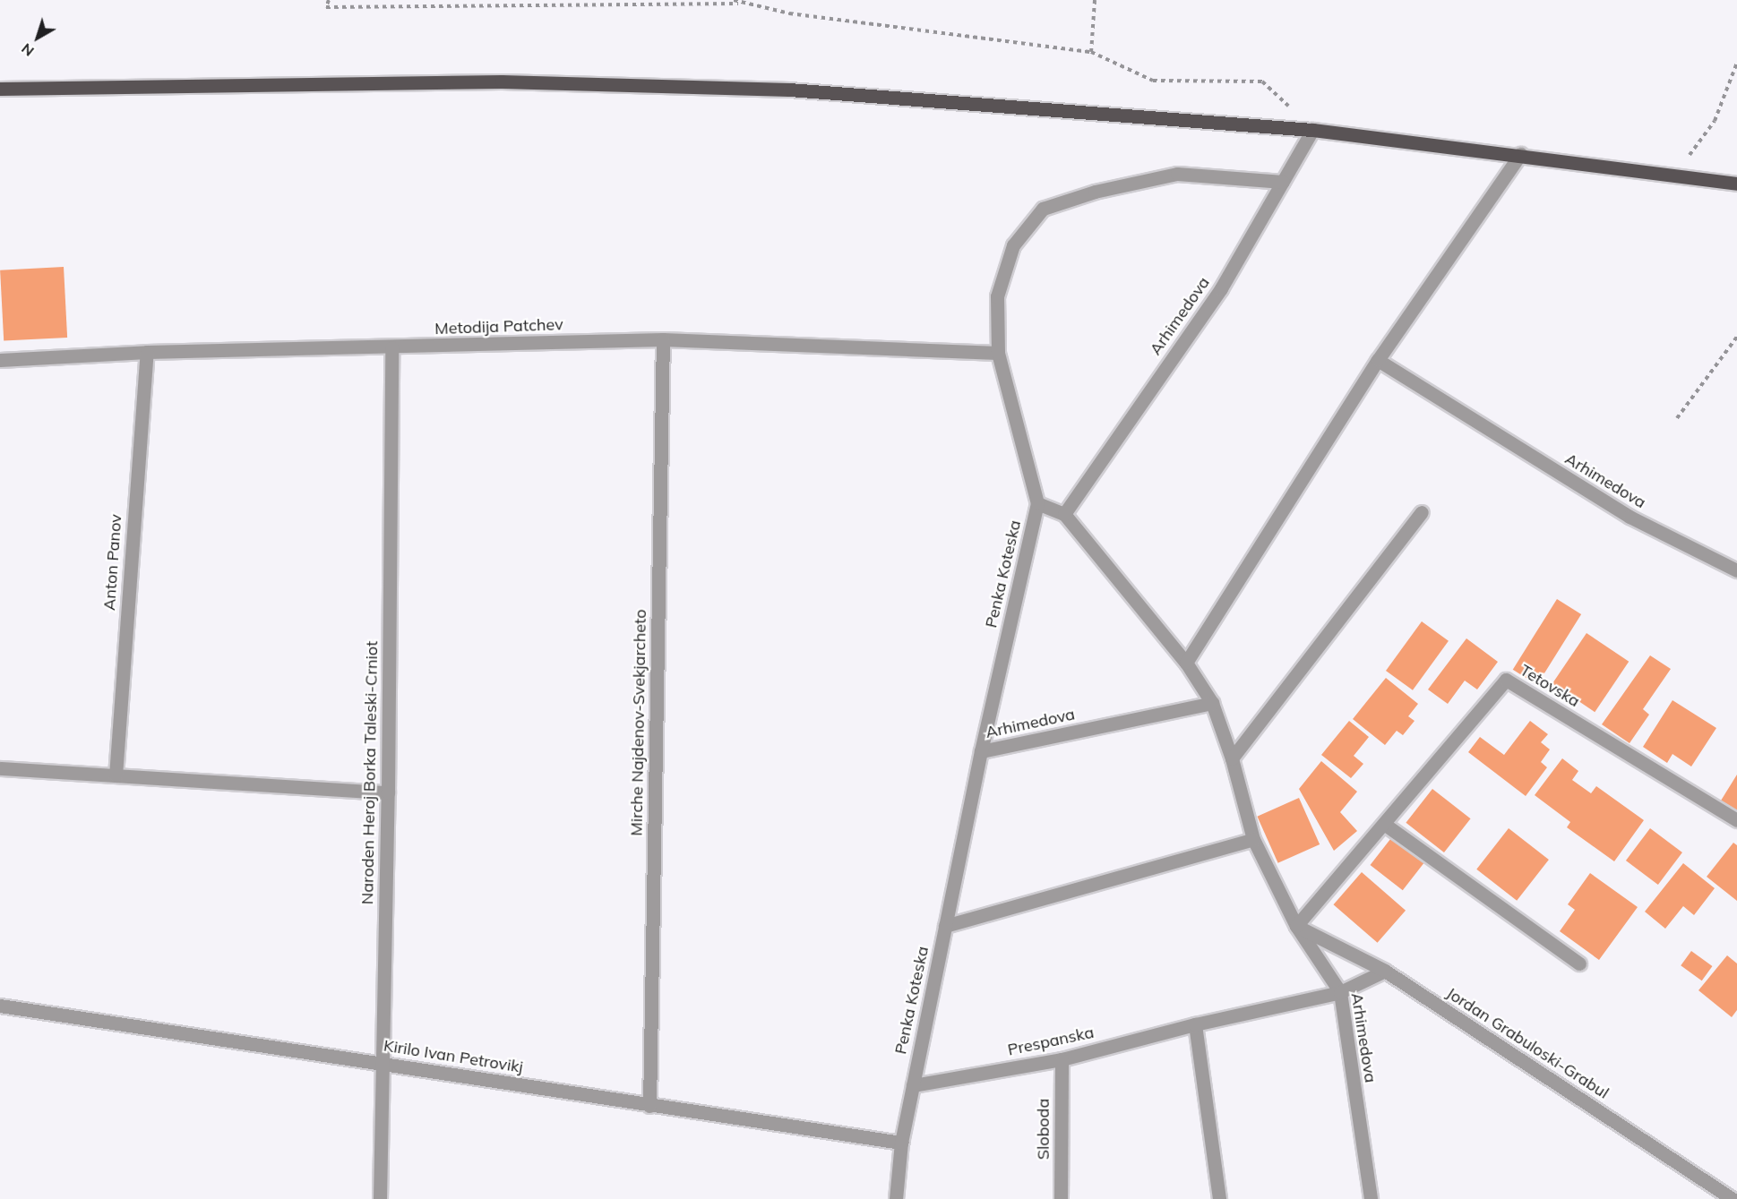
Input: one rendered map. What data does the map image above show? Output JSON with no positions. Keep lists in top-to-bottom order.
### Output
{
  "streets": {
    "street": [
      "Arhimedova",
      "Metodija Patchev",
      "Anton Panov",
      "Penka Koteska",
      "Tetovska",
      "Mirche Najdenov-Svekjarcheto",
      "Naroden Heroj Borka Taleski-Crniot",
      "Prespanska",
      "Jordan Grabuloski-Grabul",
      "Kirilo Ivan Petrovikj",
      "Sloboda"
    ]
  },
  "crossings": [
    ["Arhimedova", "Penka Koteska"],
    ["Arhimedova", "Tetovska"],
    ["Arhimedova", "Prespanska"],
    ["Arhimedova", "Jordan Grabuloski-Grabul"],
    ["Metodija Patchev", "Anton Panov"],
    ["Metodija Patchev", "Penka Koteska"],
    ["Metodija Patchev", "Mirche Najdenov-Svekjarcheto"],
    ["Metodija Patchev", "Naroden Heroj Borka Taleski-Crniot"],
    ["Penka Koteska", "Prespanska"],
    ["Penka Koteska", "Kirilo Ivan Petrovikj"],
    ["Tetovska", "Jordan Grabuloski-Grabul"],
    ["Mirche Najdenov-Svekjarcheto", "Kirilo Ivan Petrovikj"],
    ["Naroden Heroj Borka Taleski-Crniot", "Kirilo Ivan Petrovikj"],
    ["Prespanska", "Jordan Grabuloski-Grabul"],
    ["Prespanska", "Sloboda"]
  ],
  "north": "bottom left"
}
